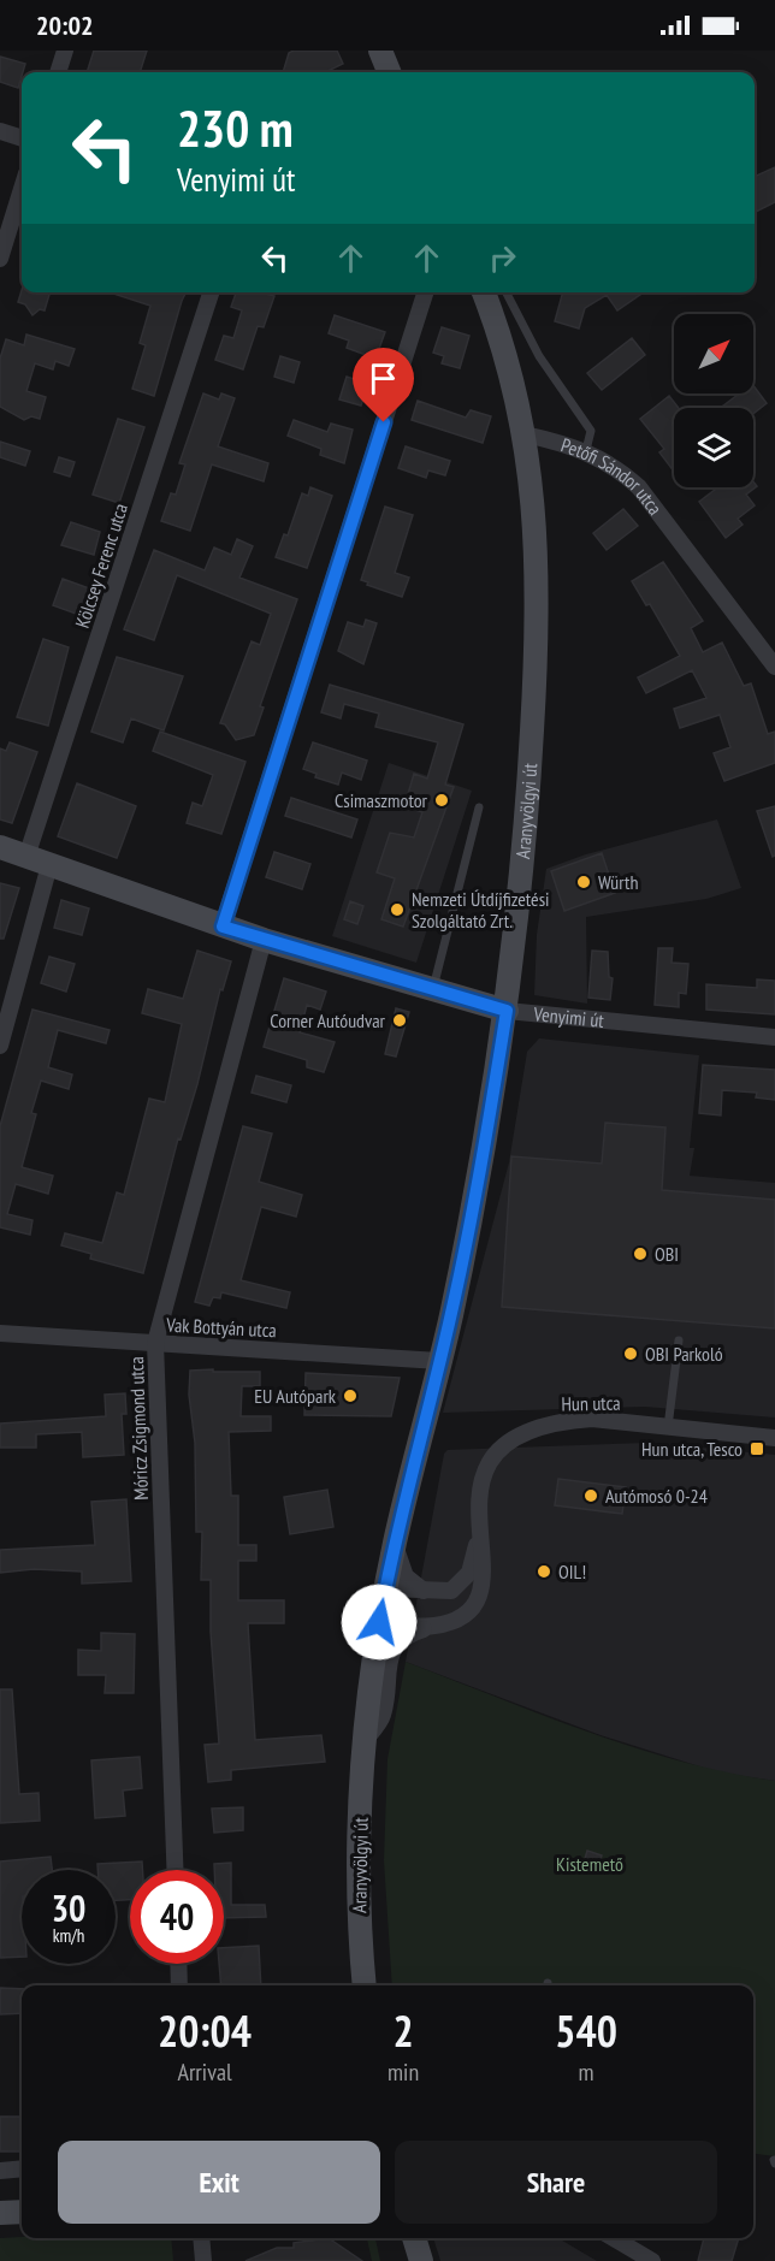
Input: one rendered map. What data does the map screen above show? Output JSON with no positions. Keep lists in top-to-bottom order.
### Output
{
  "streets": {
    "street": [
      "Petőfi Sándor utca",
      "Kölcsey Ferenc utca",
      "Aranyvölgyi út",
      "Venyimi út",
      "Vak Bottyán utca",
      "Hun utca",
      "Móricz Zsigmond utca"
    ]
  },
  "crossings": [
    ["Petőfi Sándor utca", "Aranyvölgyi út"],
    ["Kölcsey Ferenc utca", "Venyimi út"],
    ["Aranyvölgyi út", "Venyimi út"],
    ["Aranyvölgyi út", "Vak Bottyán utca"],
    ["Aranyvölgyi út", "Hun utca"],
    ["Venyimi út", "Móricz Zsigmond utca"],
    ["Vak Bottyán utca", "Móricz Zsigmond utca"]
  ],
  "parks": ["Kistemető"],
  "places": {
    "other": [
      "Csimaszmotor",
      "Würth",
      "Nemzeti Útdíjfizetési Szolgáltató Zrt.",
      "Corner Autóudvar",
      "OBI",
      "OBI Parkoló",
      "EU Autópark",
      "Autómosó 0-24",
      "OIL!"
    ],
    "transit": ["Hun utca, Tesco"]
  },
  "north": "top right",
  "page": {
    "status": "20:02",
    "turn": ["230 m", "Venyimi út"],
    "speed": "30 km/h",
    "limit": "40",
    "eta": [
      "20:04",
      "Arrival",
      "2",
      "min",
      "540",
      "m"
    ],
    "buttons": ["Exit", "Share"]
  }
}
